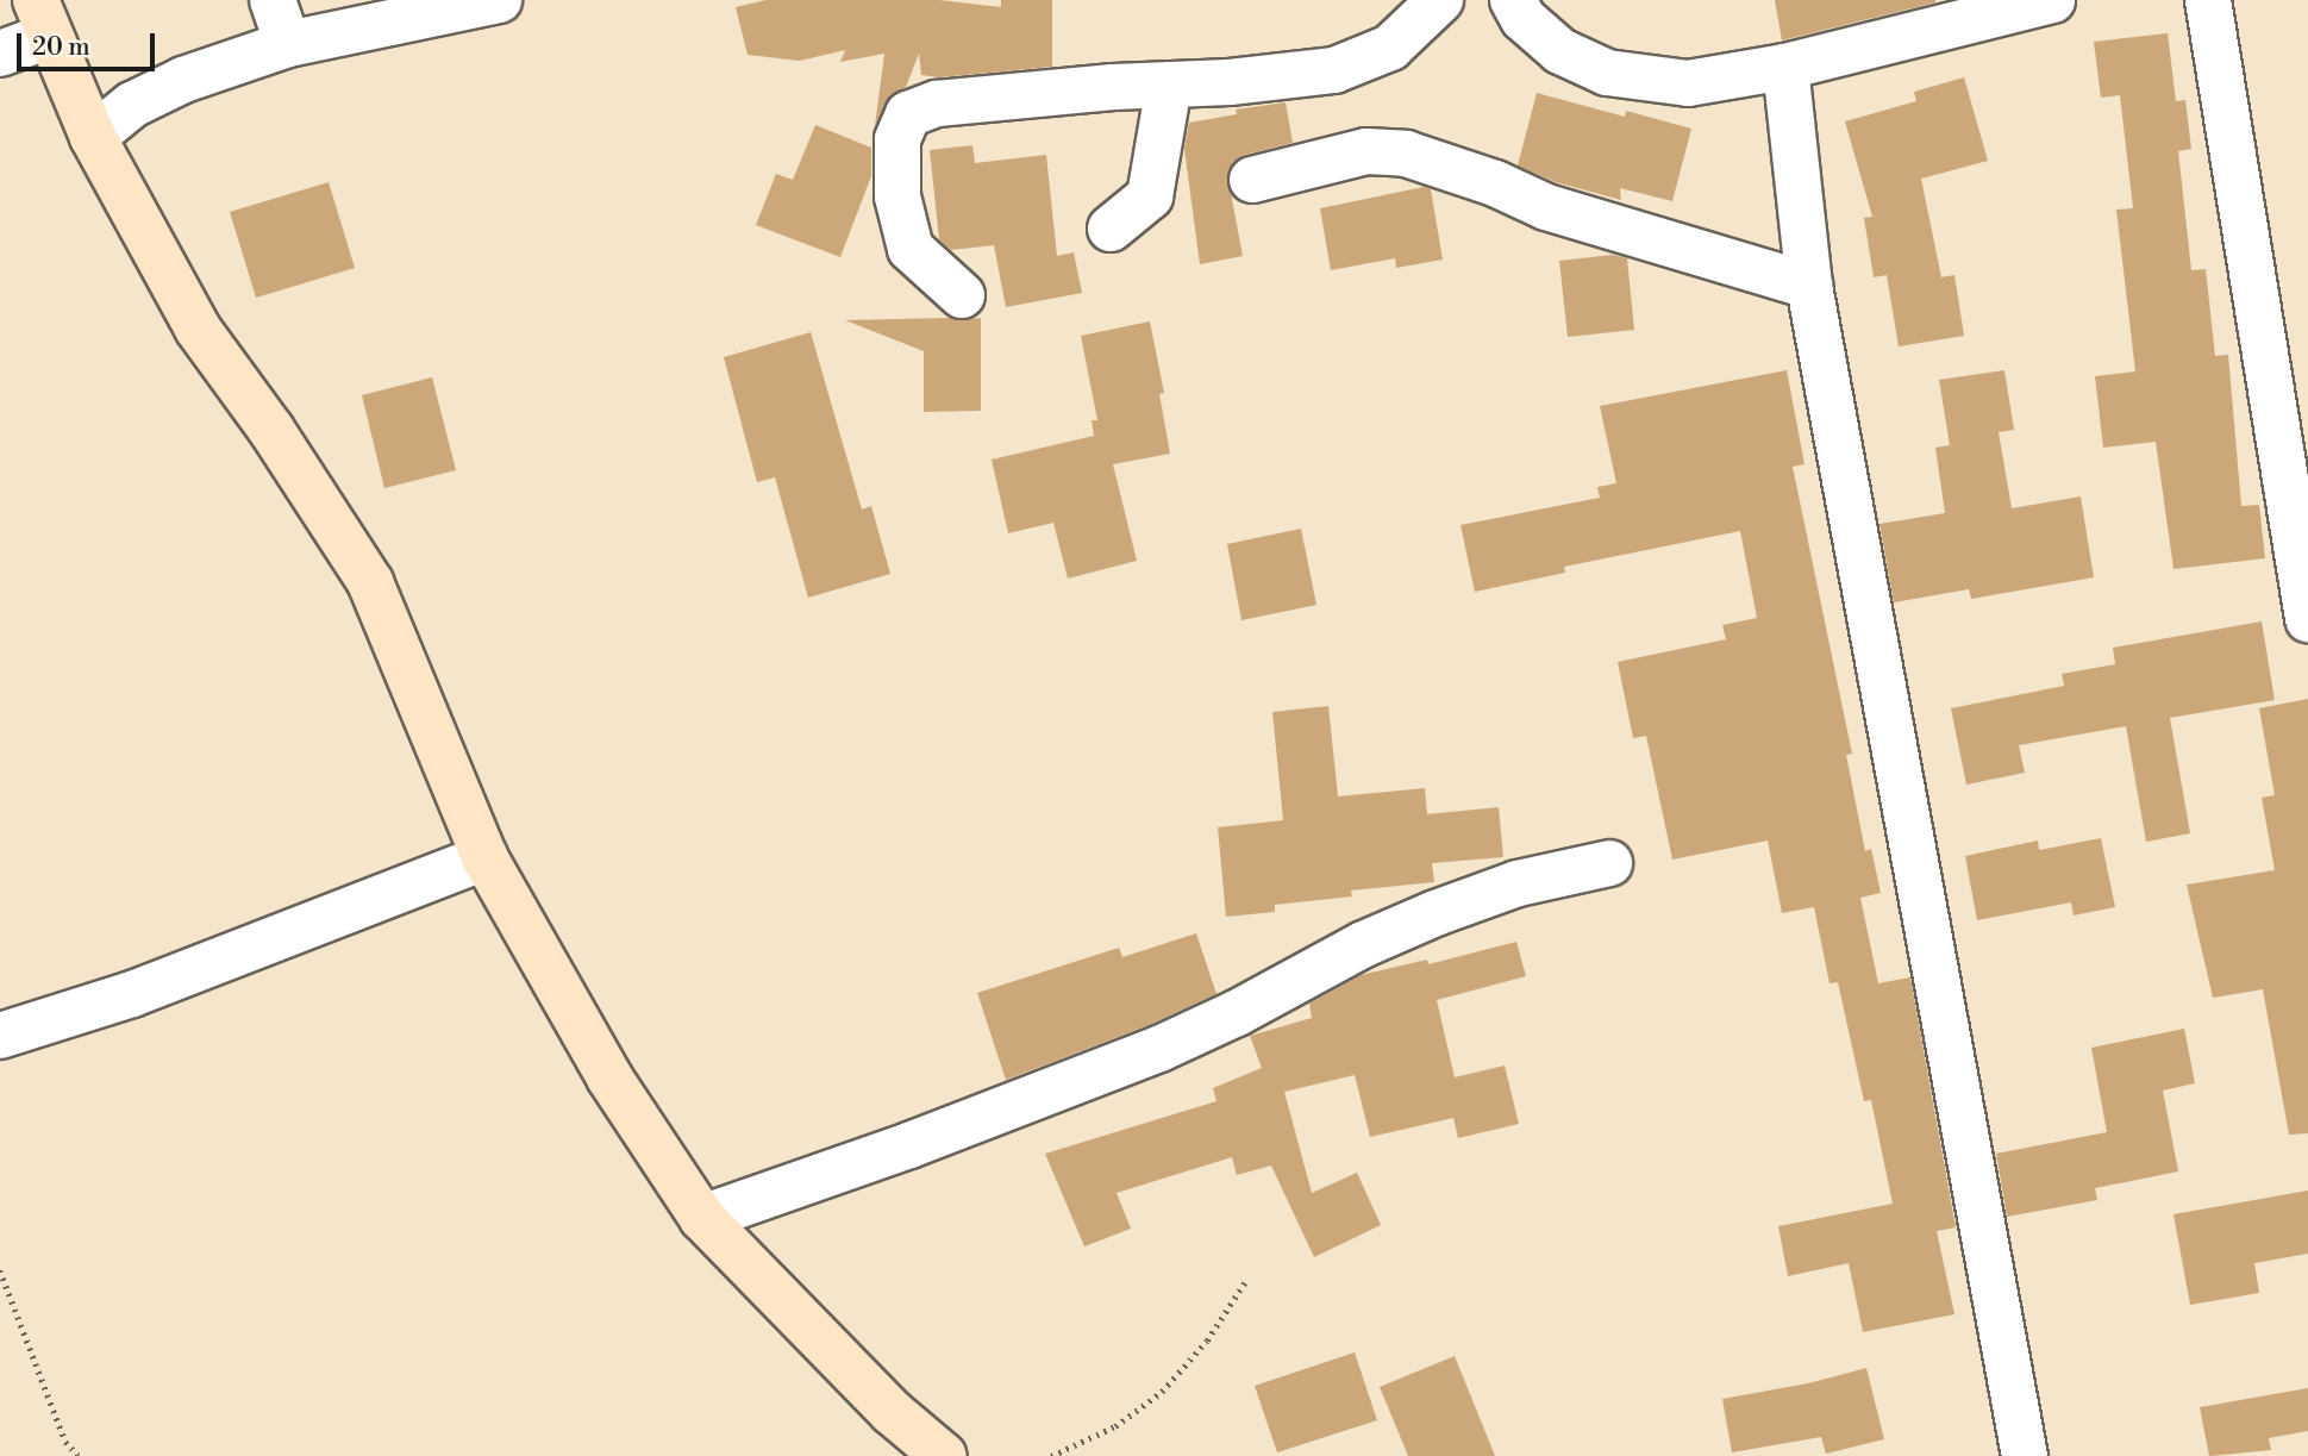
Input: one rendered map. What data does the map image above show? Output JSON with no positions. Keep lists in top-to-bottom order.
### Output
{
  "scale_bar": "20 m"
}
